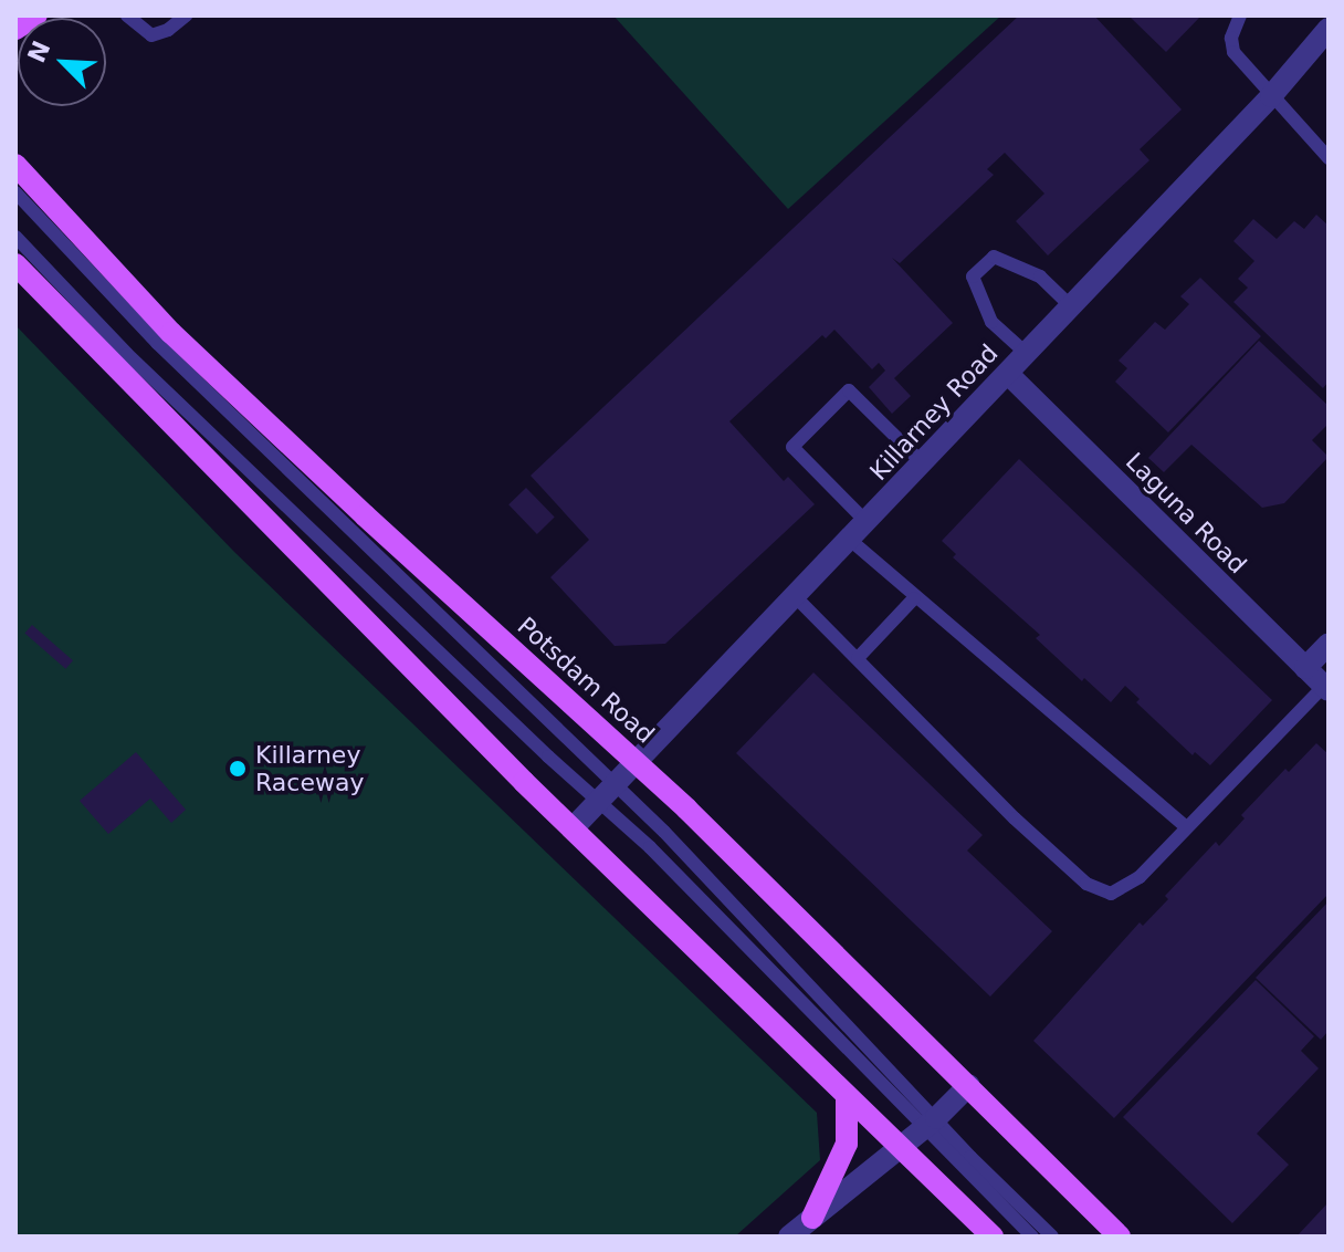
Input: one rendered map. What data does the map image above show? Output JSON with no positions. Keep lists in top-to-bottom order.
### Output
{
  "streets": {
    "main road": ["Potsdam Road"],
    "street": ["Killarney Road", "Laguna Road"]
  },
  "crossings": [
    ["Killarney Road", "Laguna Road"],
    ["Killarney Road", "Potsdam Road"]
  ],
  "places": ["Killarney Raceway"],
  "north": "top left"
}
